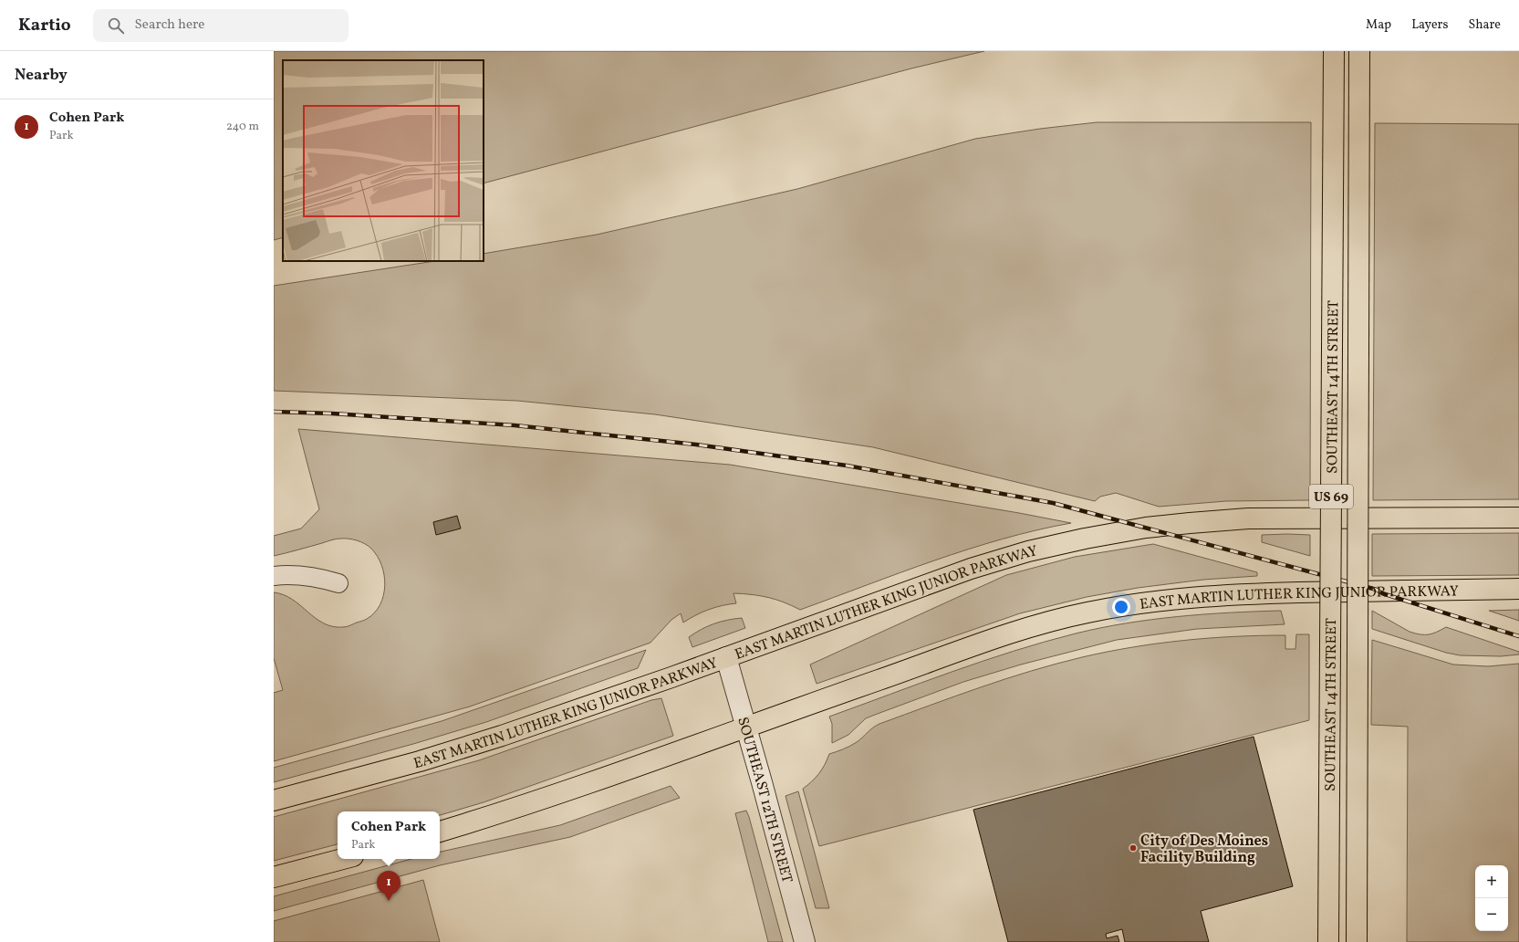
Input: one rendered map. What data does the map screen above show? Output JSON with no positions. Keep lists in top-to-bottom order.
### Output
{
  "streets": {
    "main road": ["SOUTHEAST 14TH STREET", "US 69", "EAST MARTIN LUTHER KING JUNIOR PARKWAY"],
    "street": ["SOUTHEAST 12TH STREET"]
  },
  "crossings": [
    ["EAST MARTIN LUTHER KING JUNIOR PARKWAY", "SOUTHEAST 12TH STREET"]
  ],
  "places": ["City of Des Moines Facility Building"],
  "page": {
    "header": "Kartio",
    "search": "Search here",
    "nav": ["Map", "Layers", "Share"],
    "heading": "Nearby",
    "list": [
      {
        "mark": "1",
        "name": "Cohen Park",
        "note": "Park",
        "value": "240 m"
      }
    ],
    "popup": ["Cohen Park", "Park"],
    "map_buttons": ["+", "−"],
    "pins": "1"
  }
}
